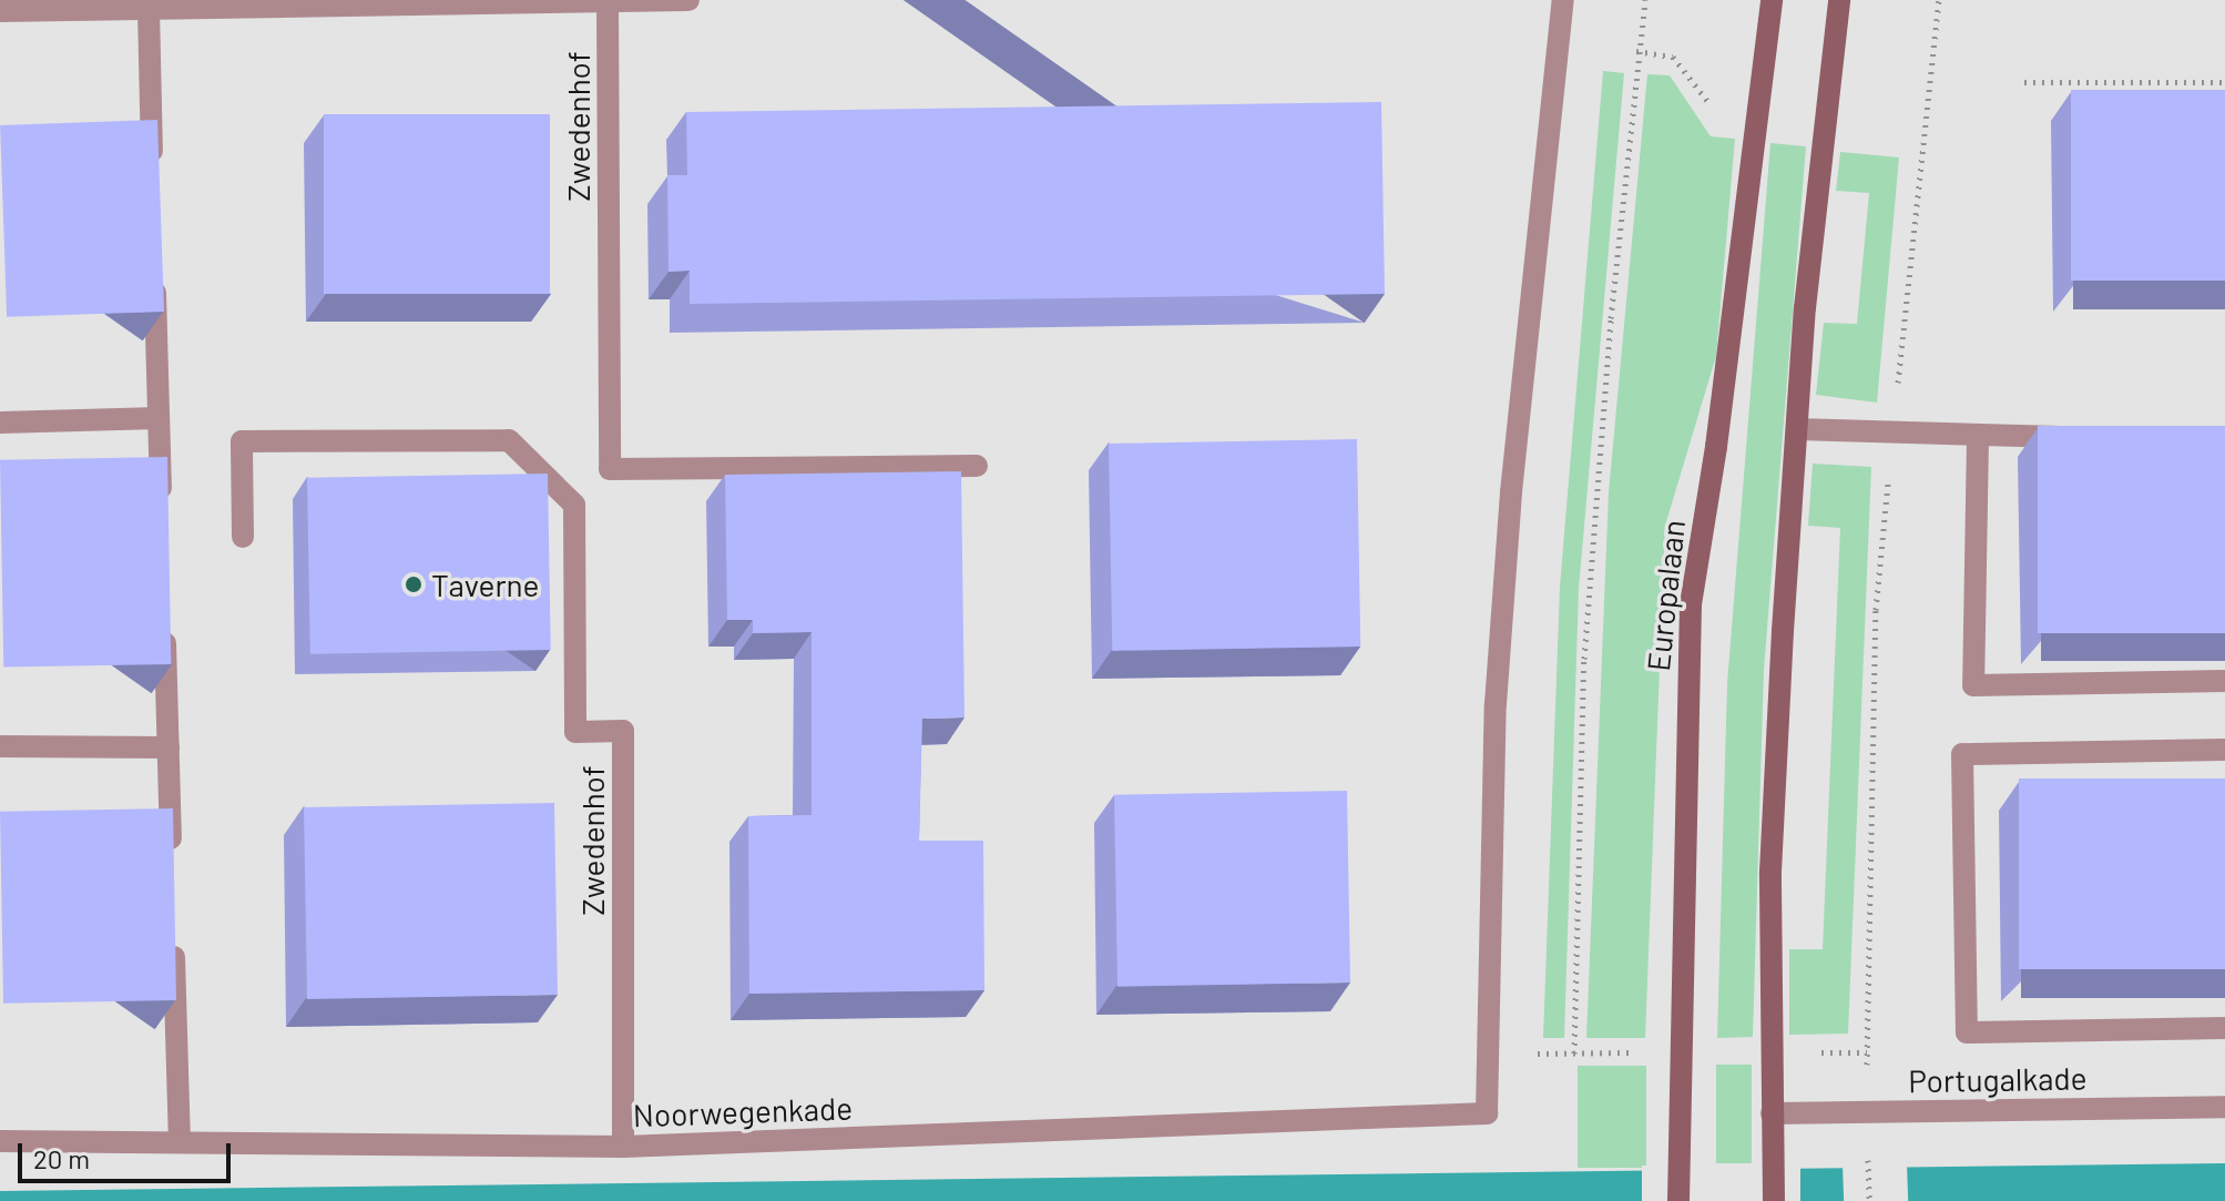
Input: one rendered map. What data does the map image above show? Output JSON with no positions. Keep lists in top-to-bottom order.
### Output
{
  "streets": {
    "street": [
      "Zwedenhof",
      "Europalaan",
      "Portugalkade",
      "Noorwegenkade"
    ]
  },
  "crossings": [
    ["Zwedenhof", "Noorwegenkade"]
  ],
  "places": ["Taverne"],
  "scale_bar": "20 m"
}
